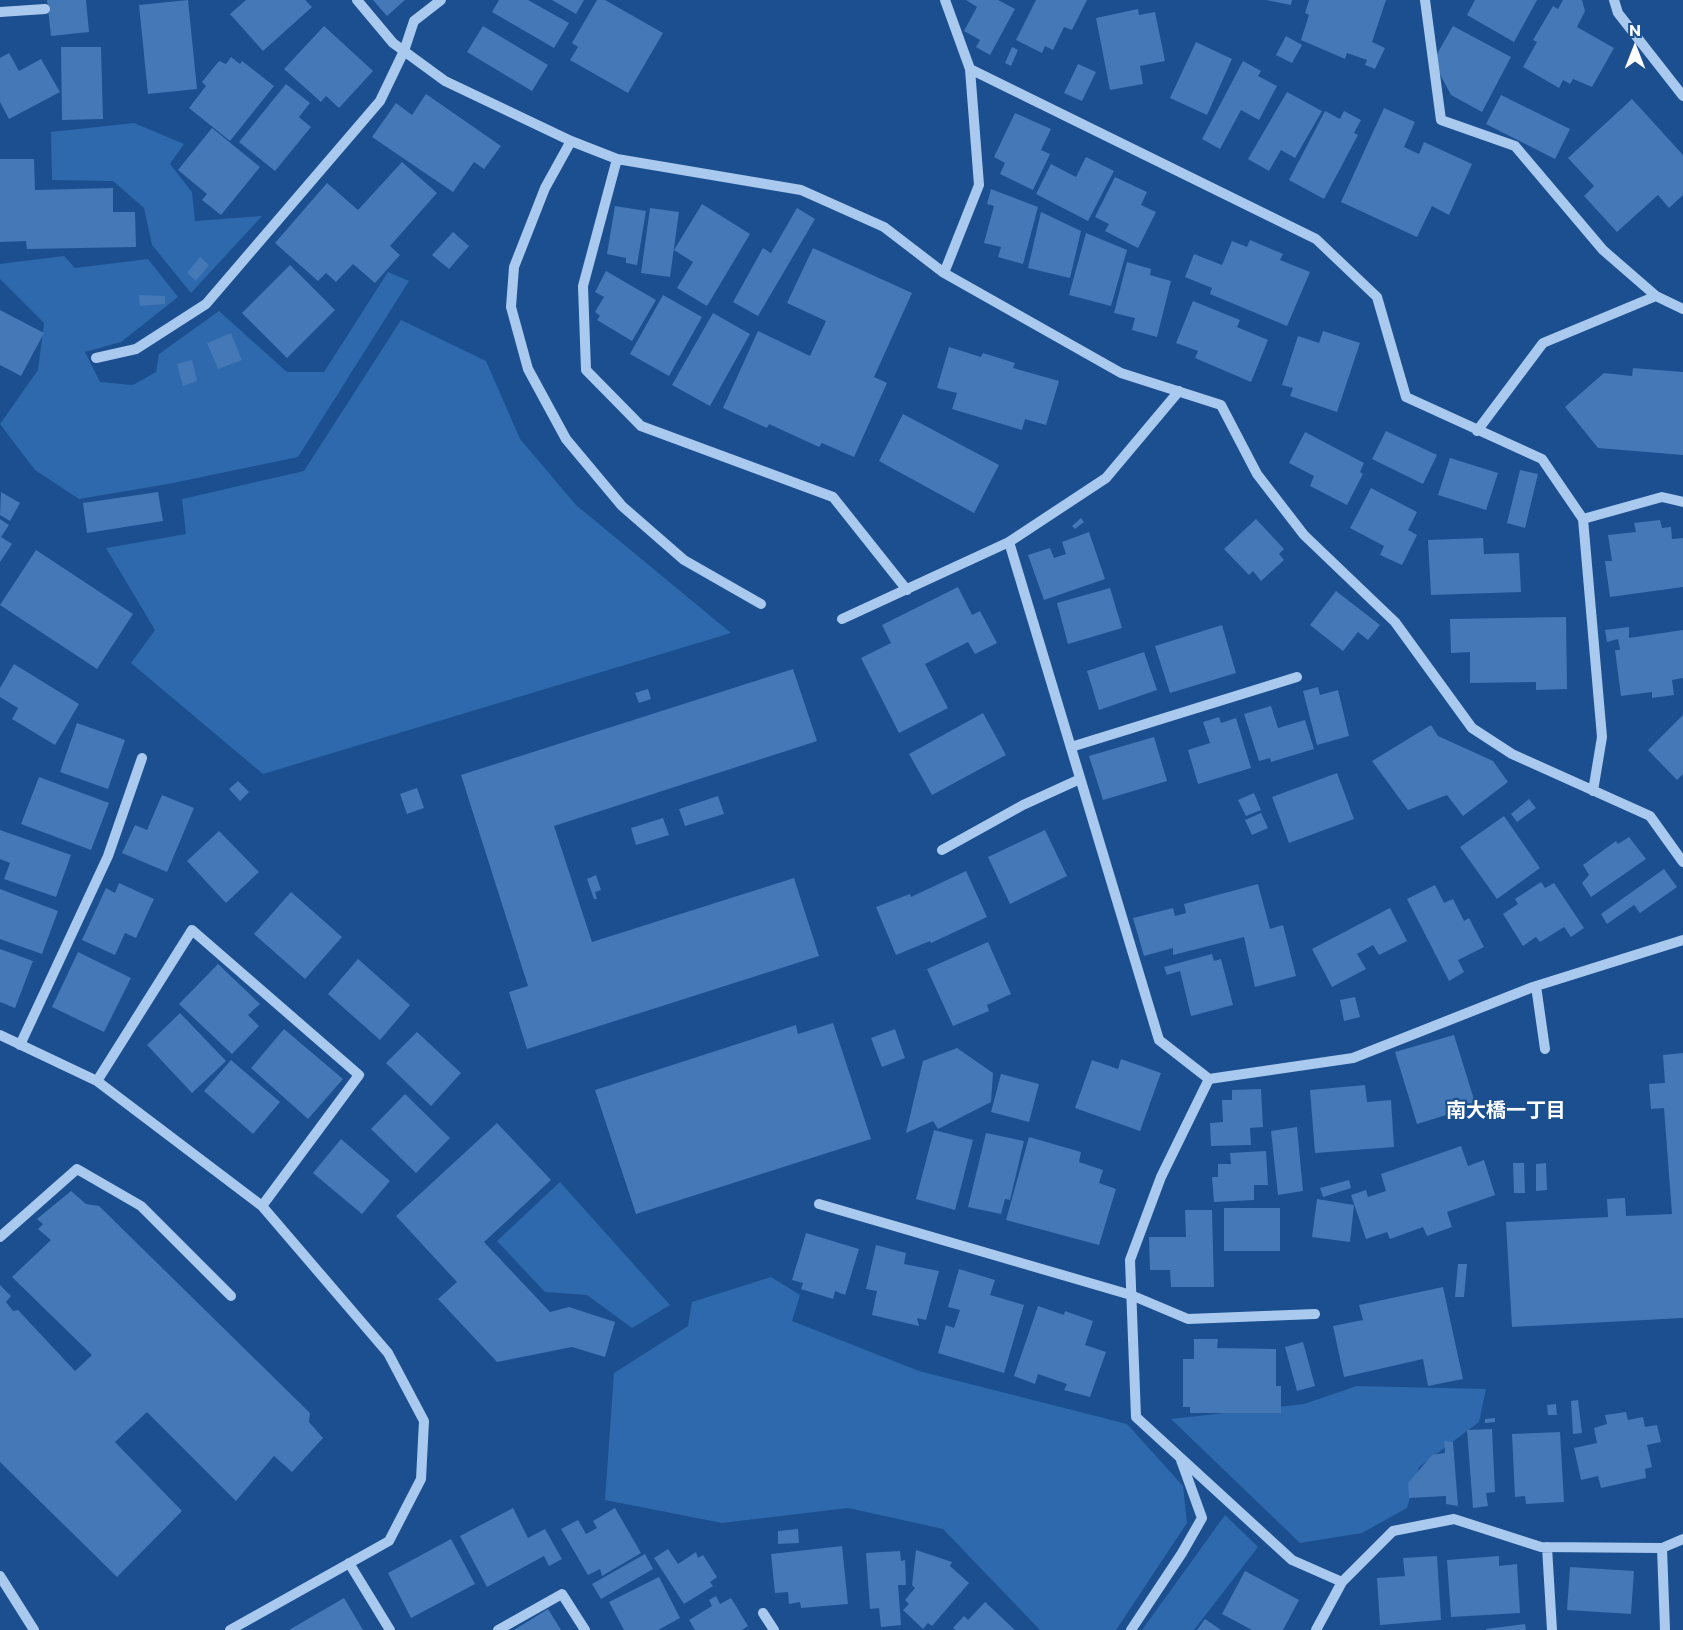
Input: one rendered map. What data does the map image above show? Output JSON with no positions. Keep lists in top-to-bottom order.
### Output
{
  "districts": ["南大橋一丁目"],
  "north": "top"
}
